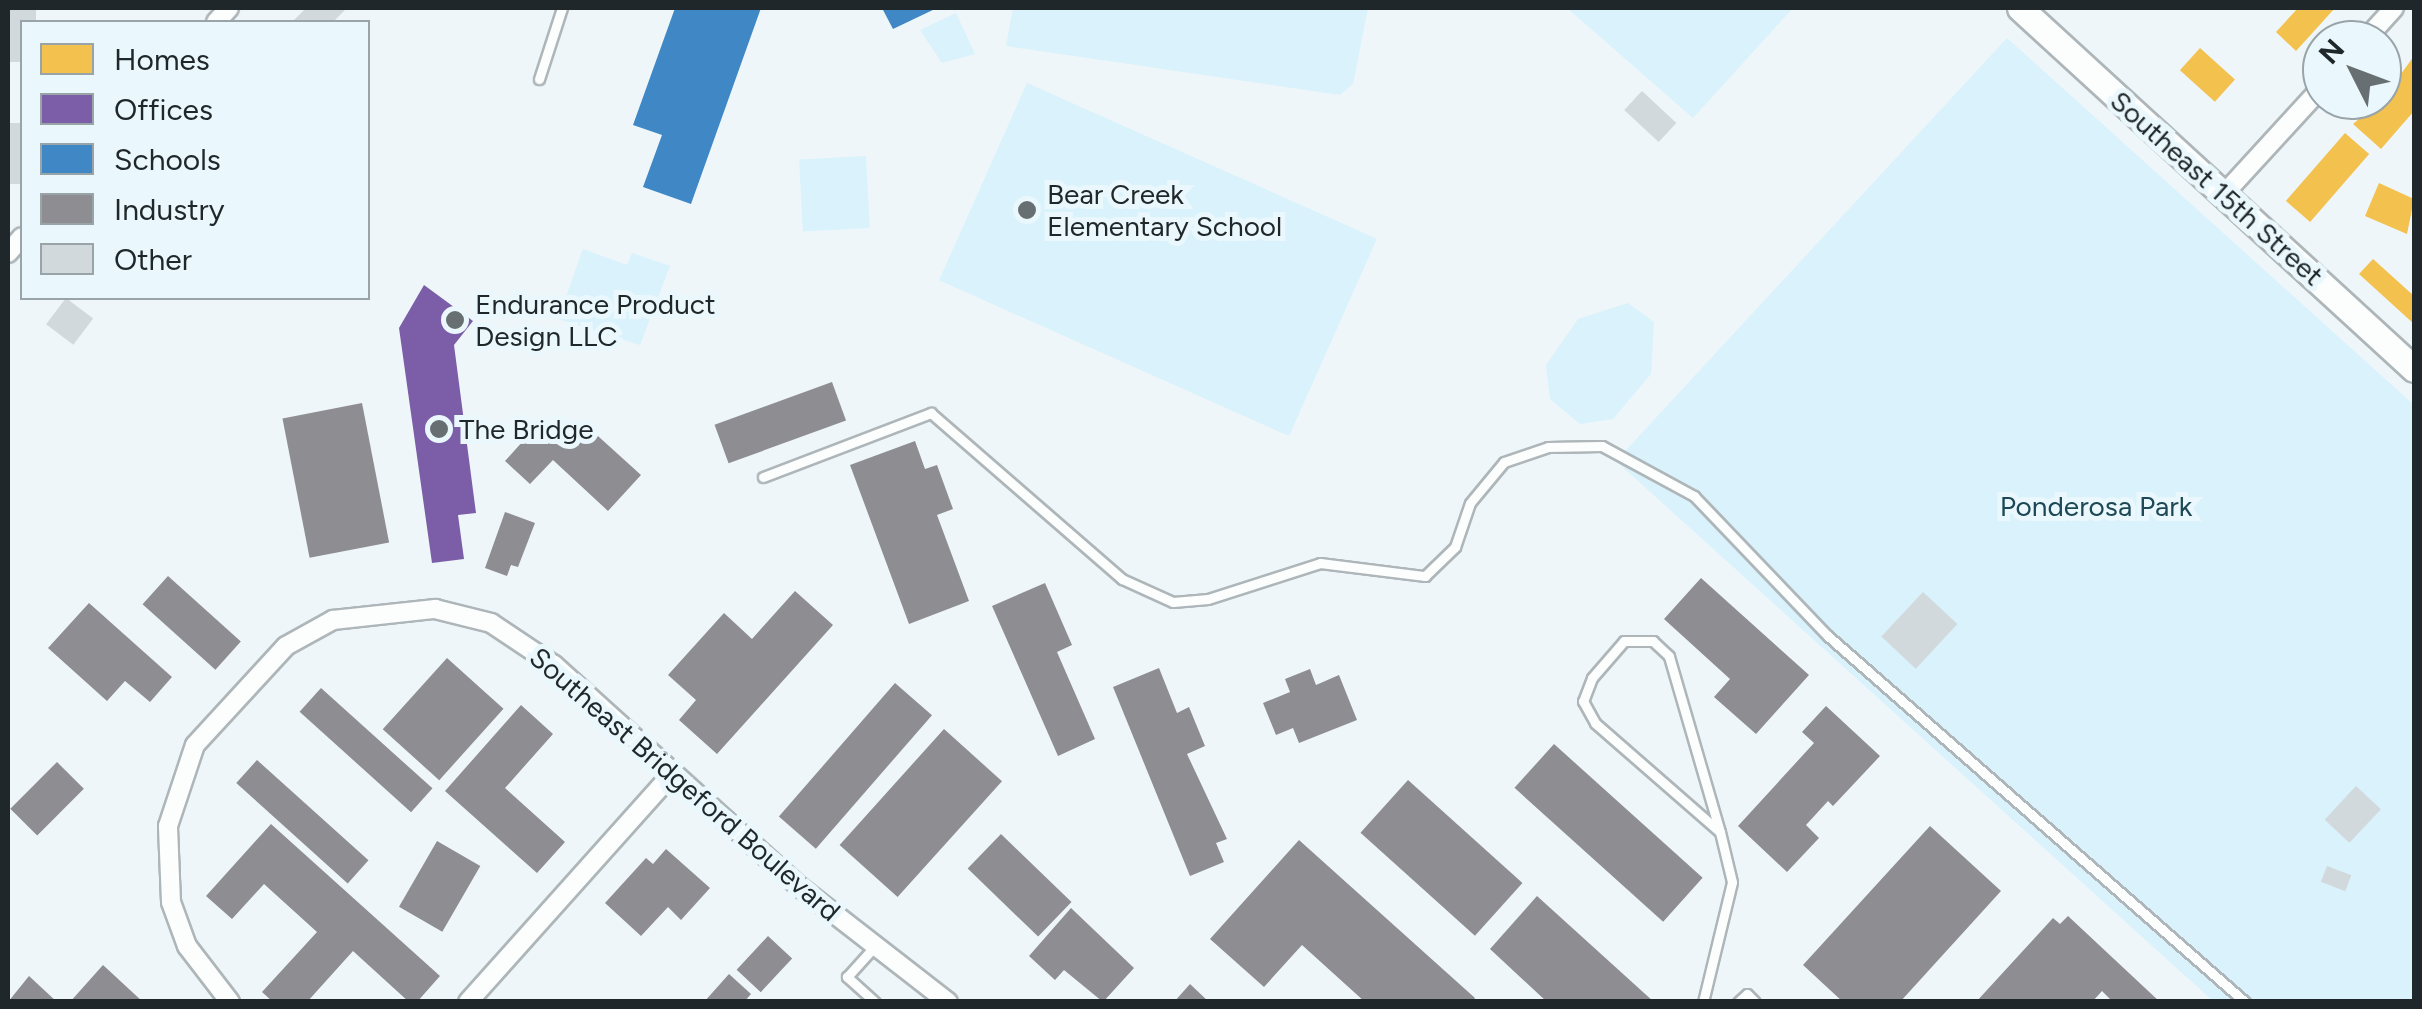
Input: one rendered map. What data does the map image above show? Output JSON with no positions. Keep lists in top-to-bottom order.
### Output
{
  "streets": {
    "main road": ["Southeast 15th Street"],
    "street": ["Southeast Bridgeford Boulevard"]
  },
  "parks": ["Ponderosa Park"],
  "places": ["Bear Creek Elementary School", "Endurance Product Design LLC", "The Bridge"],
  "legend": [
    "Homes",
    "Offices",
    "Schools",
    "Industry",
    "Other"
  ],
  "north": "top left"
}
